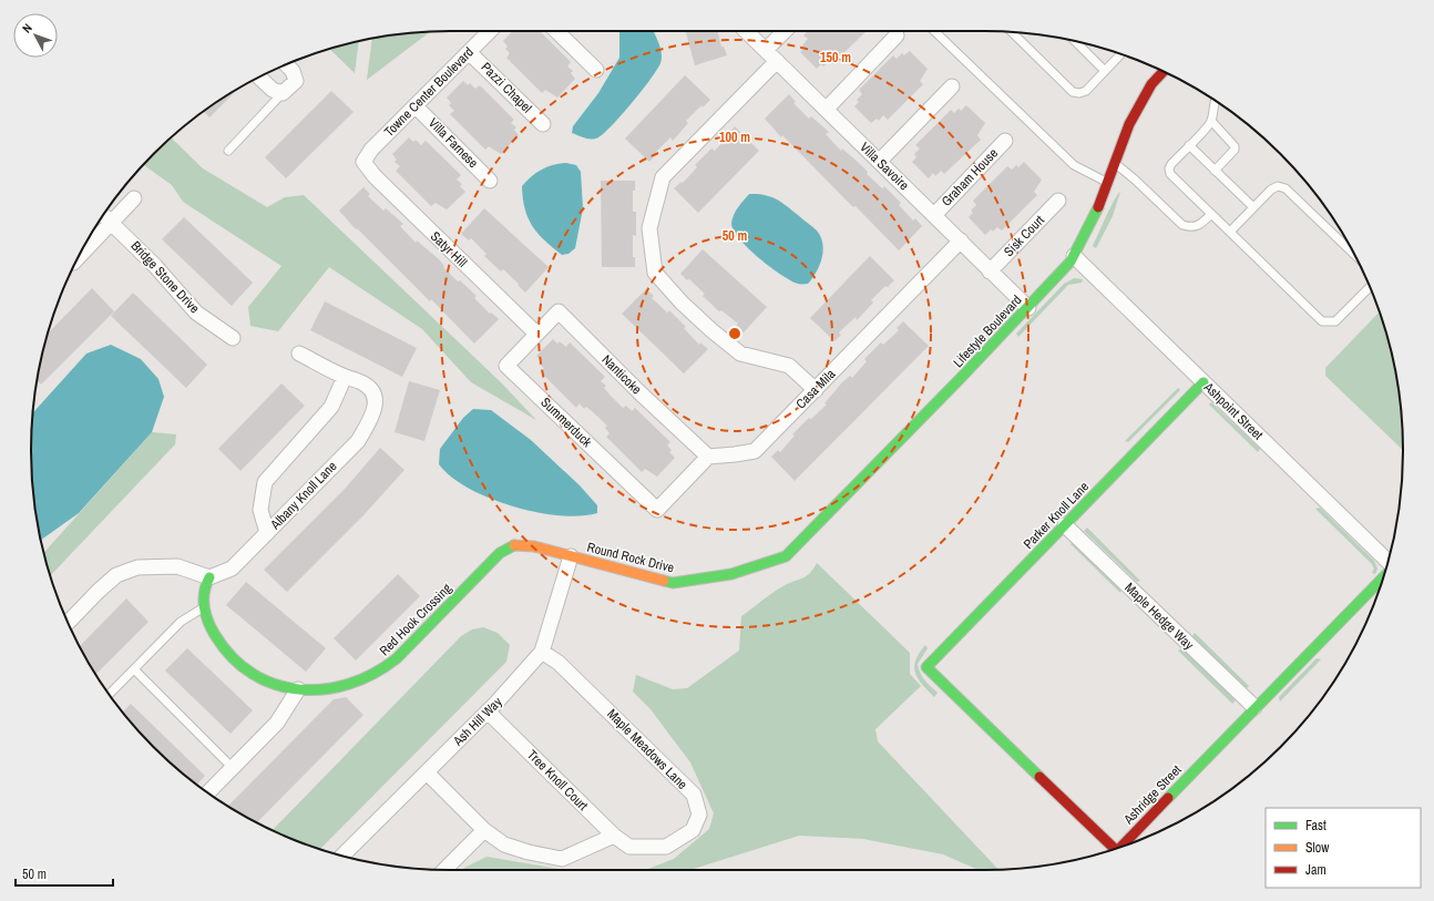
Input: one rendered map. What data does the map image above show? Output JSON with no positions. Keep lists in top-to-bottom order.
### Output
{
  "streets": {
    "street": [
      "Pazzi Chapel",
      "Towne Center Boulevard",
      "Villa Farnese",
      "Villa Savoire",
      "Graham House",
      "Sisk Court",
      "Satyr Hill",
      "Bridge Stone Drive",
      "Lifestyle Boulevard",
      "Nanticoke",
      "Casa Mila",
      "Ashpoint Street",
      "Summerduck",
      "Albany Knoll Lane",
      "Parker Knoll Lane",
      "Round Rock Drive",
      "Maple Hedge Way",
      "Red Hook Crossing",
      "Ash Hill Way",
      "Maple Meadows Lane",
      "Tree Knoll Court",
      "Ashridge Street"
    ]
  },
  "crossings": [
    ["Pazzi Chapel", "Towne Center Boulevard"],
    ["Towne Center Boulevard", "Villa Farnese"],
    ["Towne Center Boulevard", "Satyr Hill"],
    ["Villa Savoire", "Graham House"],
    ["Villa Savoire", "Sisk Court"],
    ["Villa Savoire", "Lifestyle Boulevard"],
    ["Villa Savoire", "Casa Mila"],
    ["Satyr Hill", "Nanticoke"],
    ["Satyr Hill", "Summerduck"],
    ["Lifestyle Boulevard", "Ashpoint Street"],
    ["Lifestyle Boulevard", "Round Rock Drive"],
    ["Nanticoke", "Casa Mila"],
    ["Nanticoke", "Summerduck"],
    ["Casa Mila", "Summerduck"],
    ["Ashpoint Street", "Parker Knoll Lane"],
    ["Albany Knoll Lane", "Red Hook Crossing"],
    ["Parker Knoll Lane", "Maple Hedge Way"],
    ["Parker Knoll Lane", "Ashridge Street"],
    ["Round Rock Drive", "Red Hook Crossing"],
    ["Round Rock Drive", "Ash Hill Way"],
    ["Maple Hedge Way", "Ashridge Street"],
    ["Red Hook Crossing", "Ash Hill Way"],
    ["Ash Hill Way", "Maple Meadows Lane"],
    ["Ash Hill Way", "Tree Knoll Court"],
    ["Maple Meadows Lane", "Tree Knoll Court"]
  ],
  "legend": ["Fast", "Slow", "Jam"],
  "scale_bar": "50 m",
  "north": "top left",
  "rings": ["150 m", "100 m", "50 m"]
}
